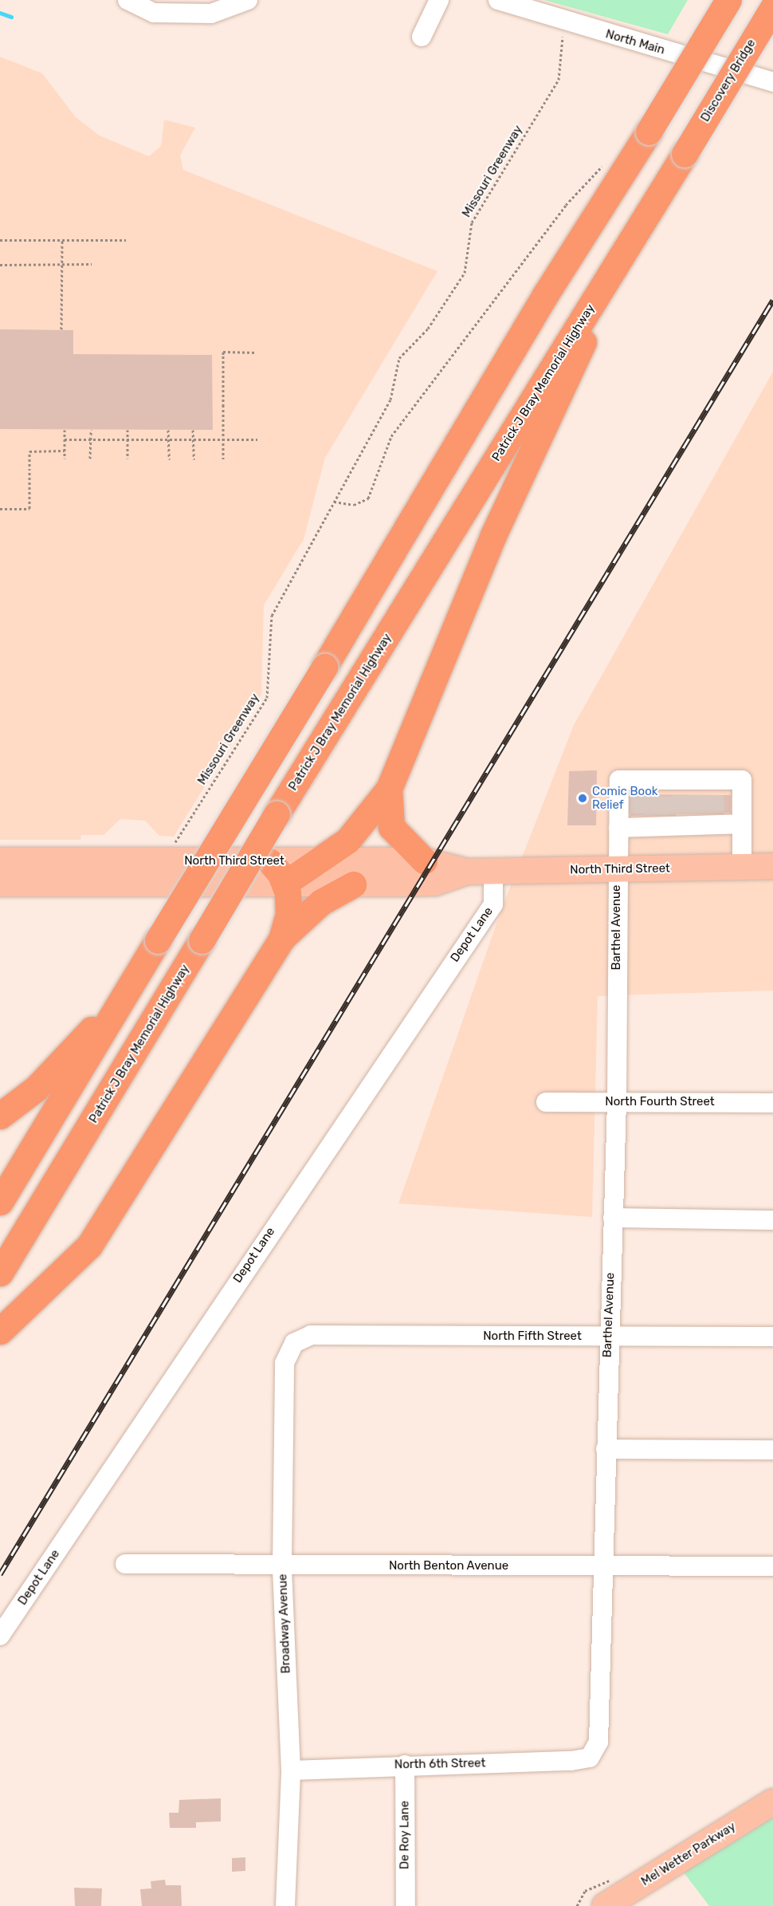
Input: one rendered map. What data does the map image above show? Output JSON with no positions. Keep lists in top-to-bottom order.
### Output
{
  "streets": {
    "highway": ["Discovery Bridge", "Patrick J Bray Memorial Highway"],
    "main road": ["North Third Street", "Mel Wetter Parkway"],
    "street": [
      "North Main",
      "Barthel Avenue",
      "Depot Lane",
      "North Fourth Street",
      "North Fifth Street",
      "North Benton Avenue",
      "Broadway Avenue",
      "North 6th Street",
      "De Roy Lane"
    ],
    "path": ["Missouri Greenway"]
  },
  "crossings": [
    ["North Main", "Missouri Greenway"],
    ["Discovery Bridge", "Patrick J Bray Memorial Highway"],
    ["North Third Street", "Barthel Avenue"],
    ["North Third Street", "Depot Lane"],
    ["Barthel Avenue", "North Fourth Street"],
    ["Barthel Avenue", "North Fifth Street"],
    ["Barthel Avenue", "North Benton Avenue"],
    ["Barthel Avenue", "North 6th Street"],
    ["North Fifth Street", "Broadway Avenue"],
    ["North Benton Avenue", "Broadway Avenue"],
    ["Broadway Avenue", "North 6th Street"],
    ["North 6th Street", "De Roy Lane"]
  ],
  "places": ["Comic Book Relief"]
}
